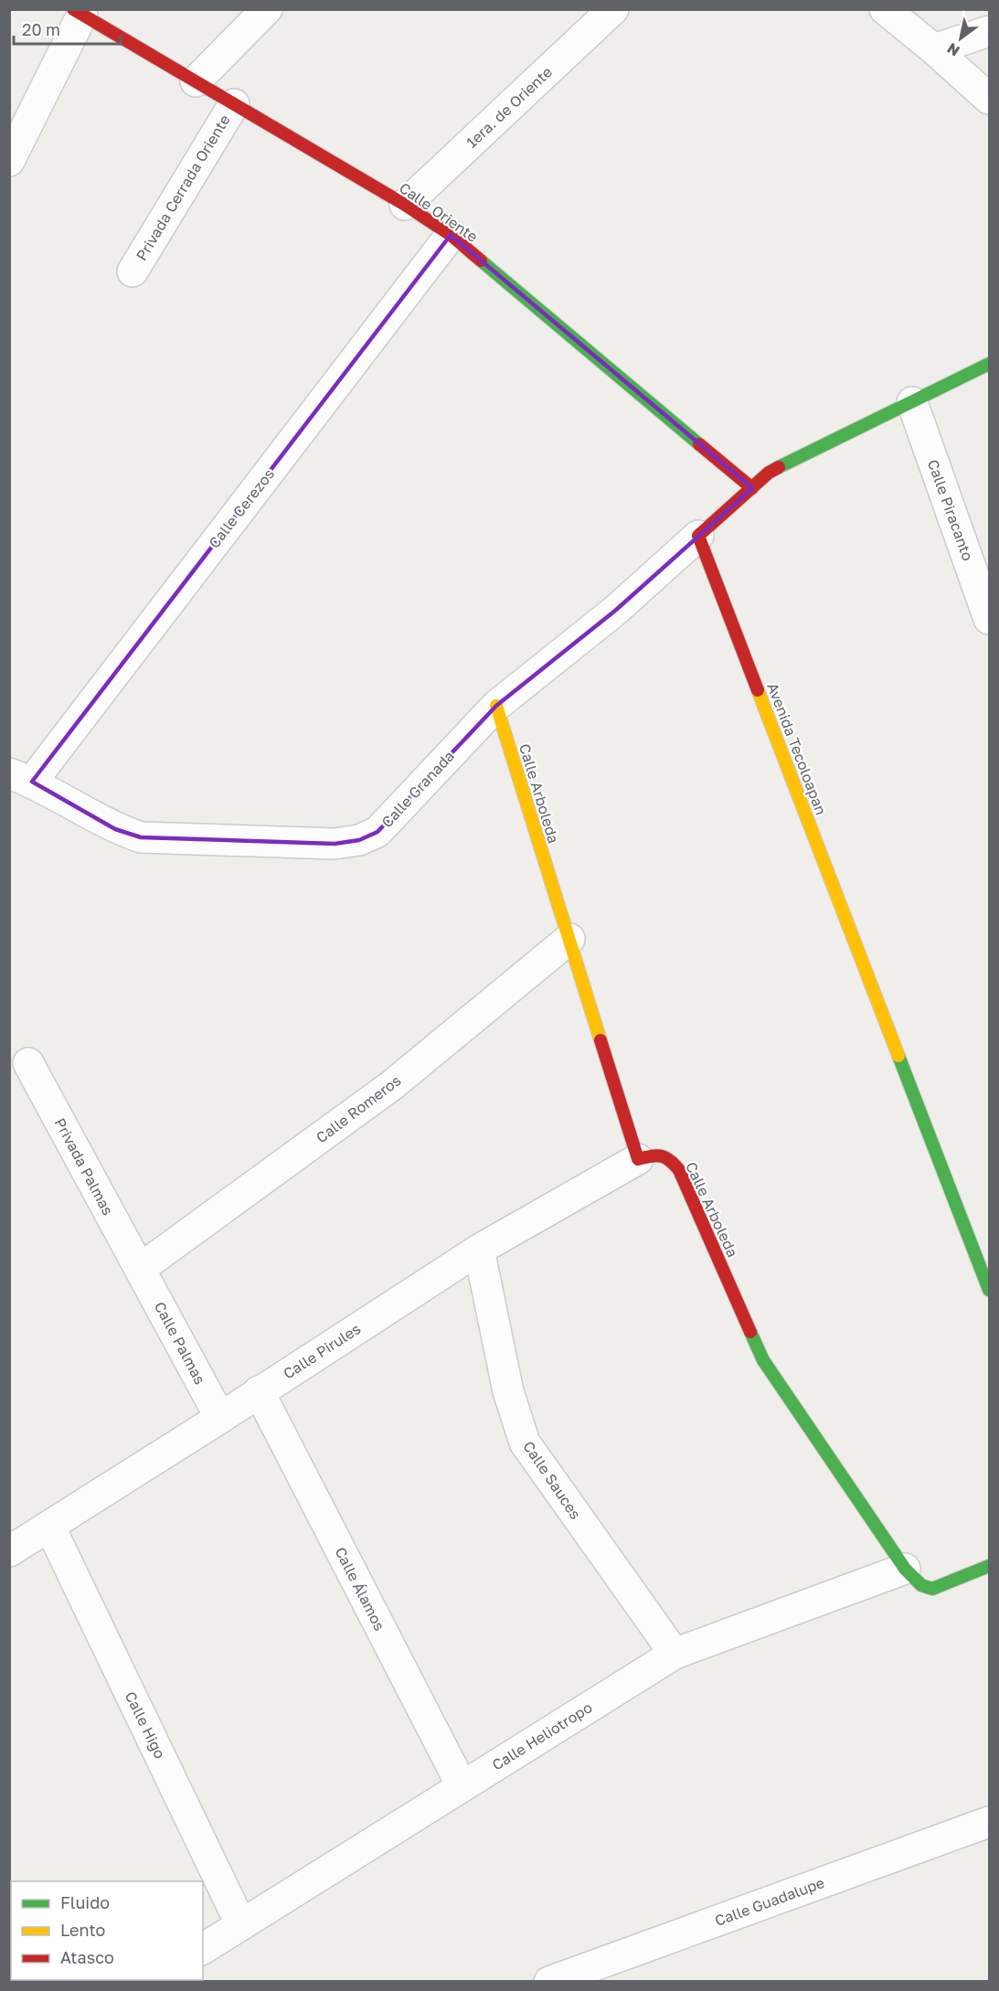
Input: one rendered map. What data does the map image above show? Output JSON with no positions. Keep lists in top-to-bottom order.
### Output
{
  "streets": {
    "street": [
      "1era. de Oriente",
      "Privada Cerrada Oriente",
      "Calle Oriente",
      "Calle Cerezos",
      "Calle Piracanto",
      "Avenida Tecoloapan",
      "Calle Granada",
      "Calle Arboleda",
      "Calle Romeros",
      "Privada Palmas",
      "Calle Palmas",
      "Calle Pirules",
      "Calle Sauces",
      "Calle Álamos",
      "Calle Higo",
      "Calle Heliotropo",
      "Calle Guadalupe"
    ]
  },
  "crossings": [
    ["1era. de Oriente", "Calle Oriente"],
    ["Privada Cerrada Oriente", "Calle Oriente"],
    ["Calle Oriente", "Calle Cerezos"],
    ["Calle Cerezos", "Calle Granada"],
    ["Avenida Tecoloapan", "Calle Granada"],
    ["Calle Granada", "Calle Arboleda"],
    ["Calle Arboleda", "Calle Romeros"],
    ["Calle Arboleda", "Calle Pirules"],
    ["Calle Arboleda", "Calle Heliotropo"],
    ["Calle Romeros", "Privada Palmas"],
    ["Calle Romeros", "Calle Palmas"],
    ["Privada Palmas", "Calle Palmas"],
    ["Calle Palmas", "Calle Pirules"],
    ["Calle Pirules", "Calle Sauces"],
    ["Calle Pirules", "Calle Álamos"],
    ["Calle Pirules", "Calle Higo"],
    ["Calle Sauces", "Calle Heliotropo"],
    ["Calle Álamos", "Calle Heliotropo"],
    ["Calle Higo", "Calle Heliotropo"]
  ],
  "legend": ["Fluido", "Lento", "Atasco"],
  "scale_bar": "20 m",
  "north": "bottom left"
}
